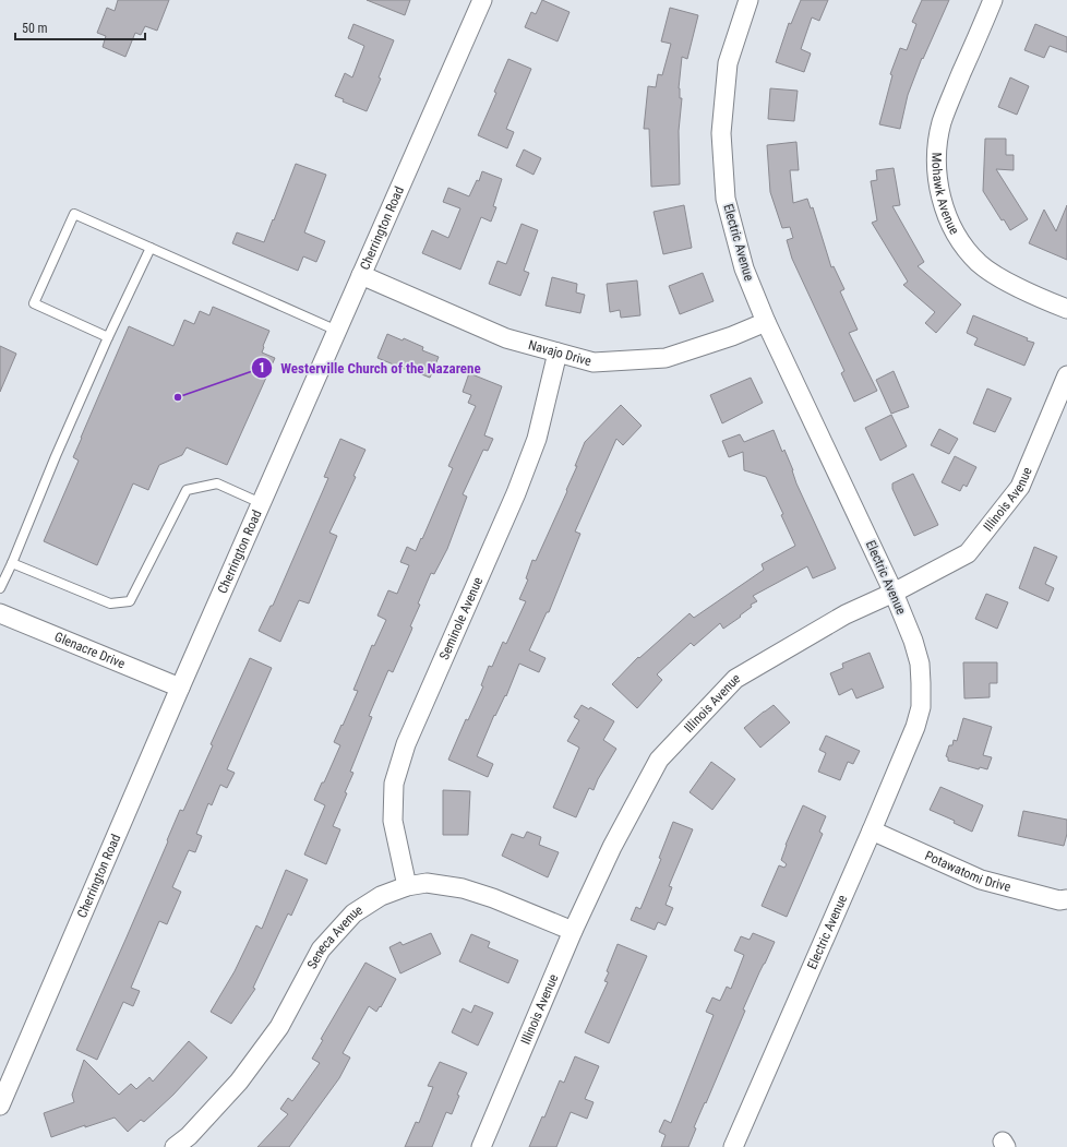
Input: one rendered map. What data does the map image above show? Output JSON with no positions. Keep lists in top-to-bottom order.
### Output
{
  "streets": {
    "street": [
      "Mohawk Avenue",
      "Cherrington Road",
      "Electric Avenue",
      "Navajo Drive",
      "Illinois Avenue",
      "Seminole Avenue",
      "Glenacre Drive",
      "Potawatomi Drive",
      "Seneca Avenue"
    ]
  },
  "crossings": [
    ["Cherrington Road", "Navajo Drive"],
    ["Cherrington Road", "Glenacre Drive"],
    ["Electric Avenue", "Navajo Drive"],
    ["Electric Avenue", "Illinois Avenue"],
    ["Electric Avenue", "Potawatomi Drive"],
    ["Navajo Drive", "Seminole Avenue"],
    ["Illinois Avenue", "Seneca Avenue"],
    ["Seminole Avenue", "Seneca Avenue"]
  ],
  "places": ["Westerville Church of the Nazarene"],
  "scale_bar": "50 m"
}
